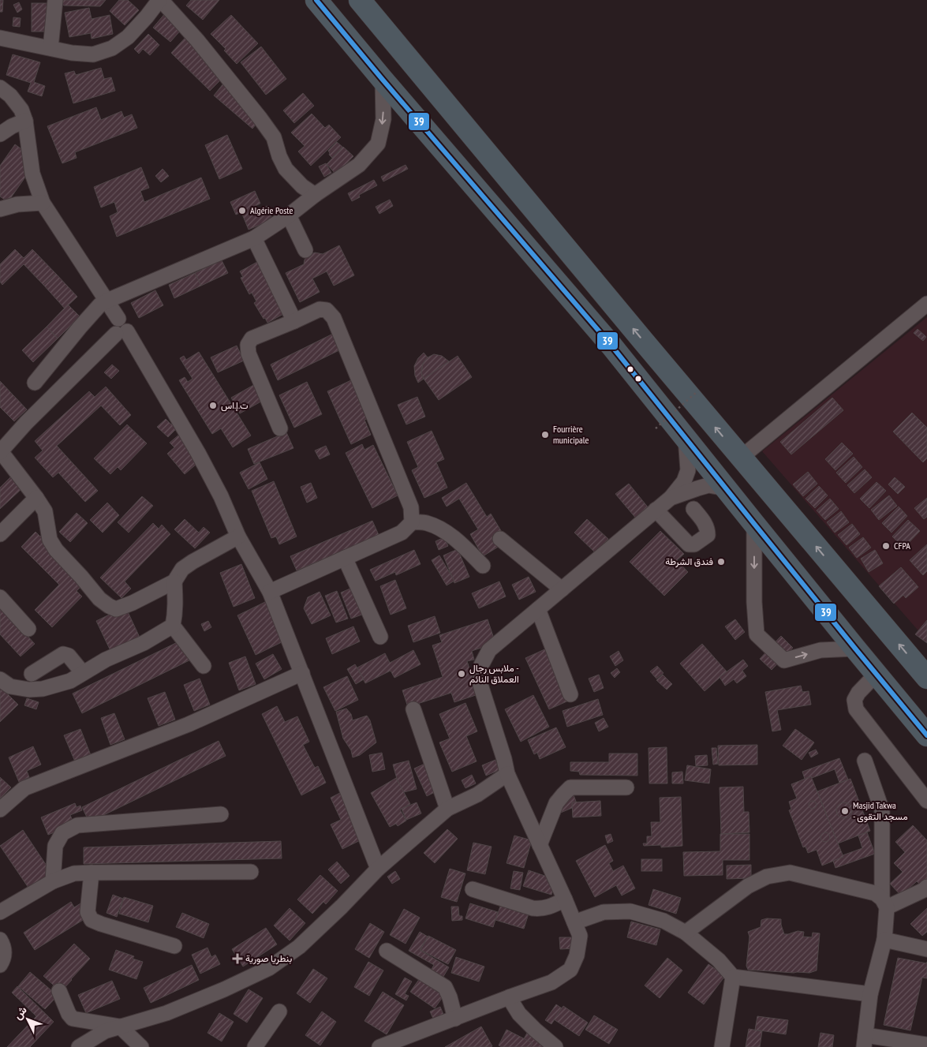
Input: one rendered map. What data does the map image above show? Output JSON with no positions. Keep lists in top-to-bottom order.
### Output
{
  "places": {
    "other": [
      "Algérie Poste",
      "ت.إ.اس",
      "Fourrière municipale",
      "CFPA",
      "فندق الشرطة",
      "ملابس رجال - العملاق النائم",
      "Masjid Takwa - مسجد التقوى"
    ],
    "health": ["بنطريا صورية"]
  },
  "lines": ["transit line 39"],
  "north": "top left"
}
